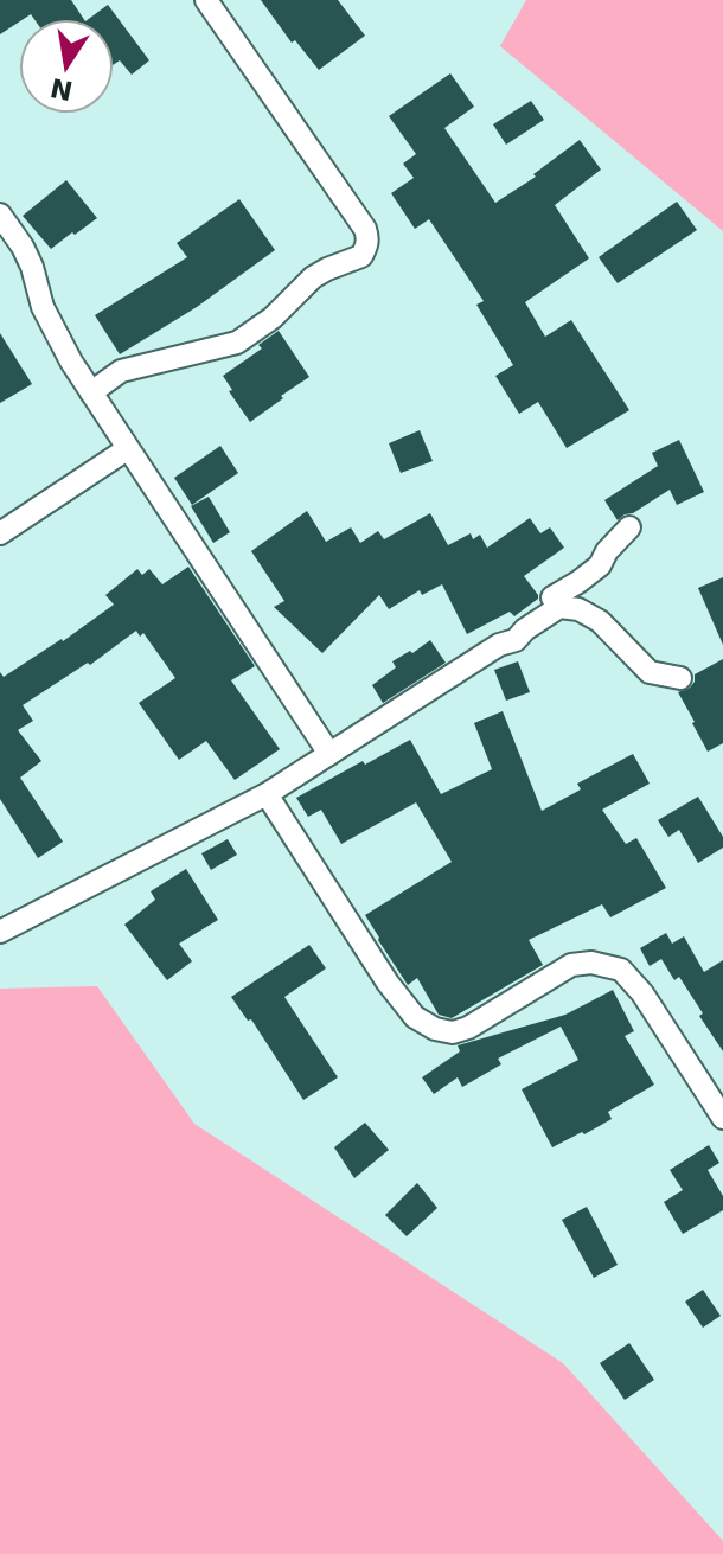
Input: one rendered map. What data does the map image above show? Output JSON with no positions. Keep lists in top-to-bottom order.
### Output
{
  "north": "bottom"
}
